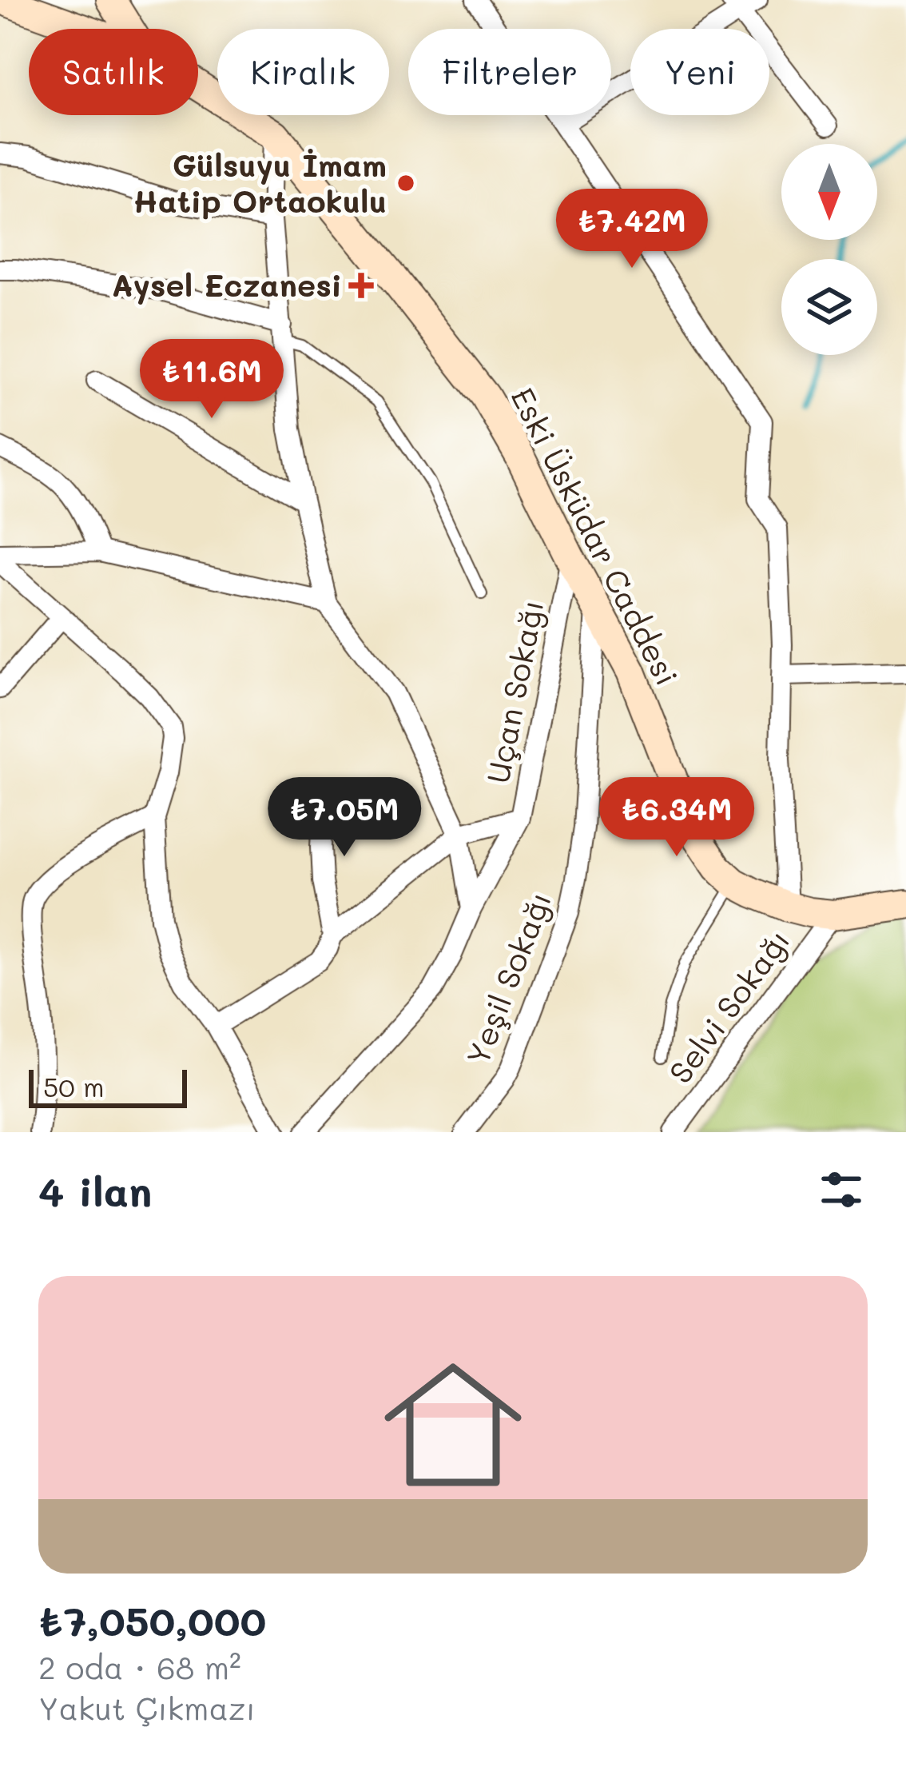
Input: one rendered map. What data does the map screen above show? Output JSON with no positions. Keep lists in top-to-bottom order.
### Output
{
  "streets": {
    "main road": ["Eski Üsküdar Caddesi"],
    "street": ["Uçan Sokağı", "Yeşil Sokağı", "Selvi Sokağı"]
  },
  "crossings": [
    ["Eski Üsküdar Caddesi", "Uçan Sokağı"],
    ["Eski Üsküdar Caddesi", "Yeşil Sokağı"],
    ["Eski Üsküdar Caddesi", "Selvi Sokağı"]
  ],
  "places": {
    "other": ["Gülsuyu İmam Hatip Ortaokulu"],
    "health": ["Aysel Eczanesi"]
  },
  "scale_bar": "50 m",
  "north": "bottom",
  "page": {
    "chip": [
      "Satılık",
      "Kiralık",
      "Filtreler",
      "Yeni"
    ],
    "price": [
      "₺7.42M",
      "₺11.6M",
      "₺7.05M",
      "₺6.34M"
    ],
    "scale": "50 m",
    "heading": "4 ilan",
    "list": [
      {
        "name": "₺7,050,000",
        "note": "2 oda · 68 m² · Yakut Çıkmazı"
      }
    ]
  }
}
